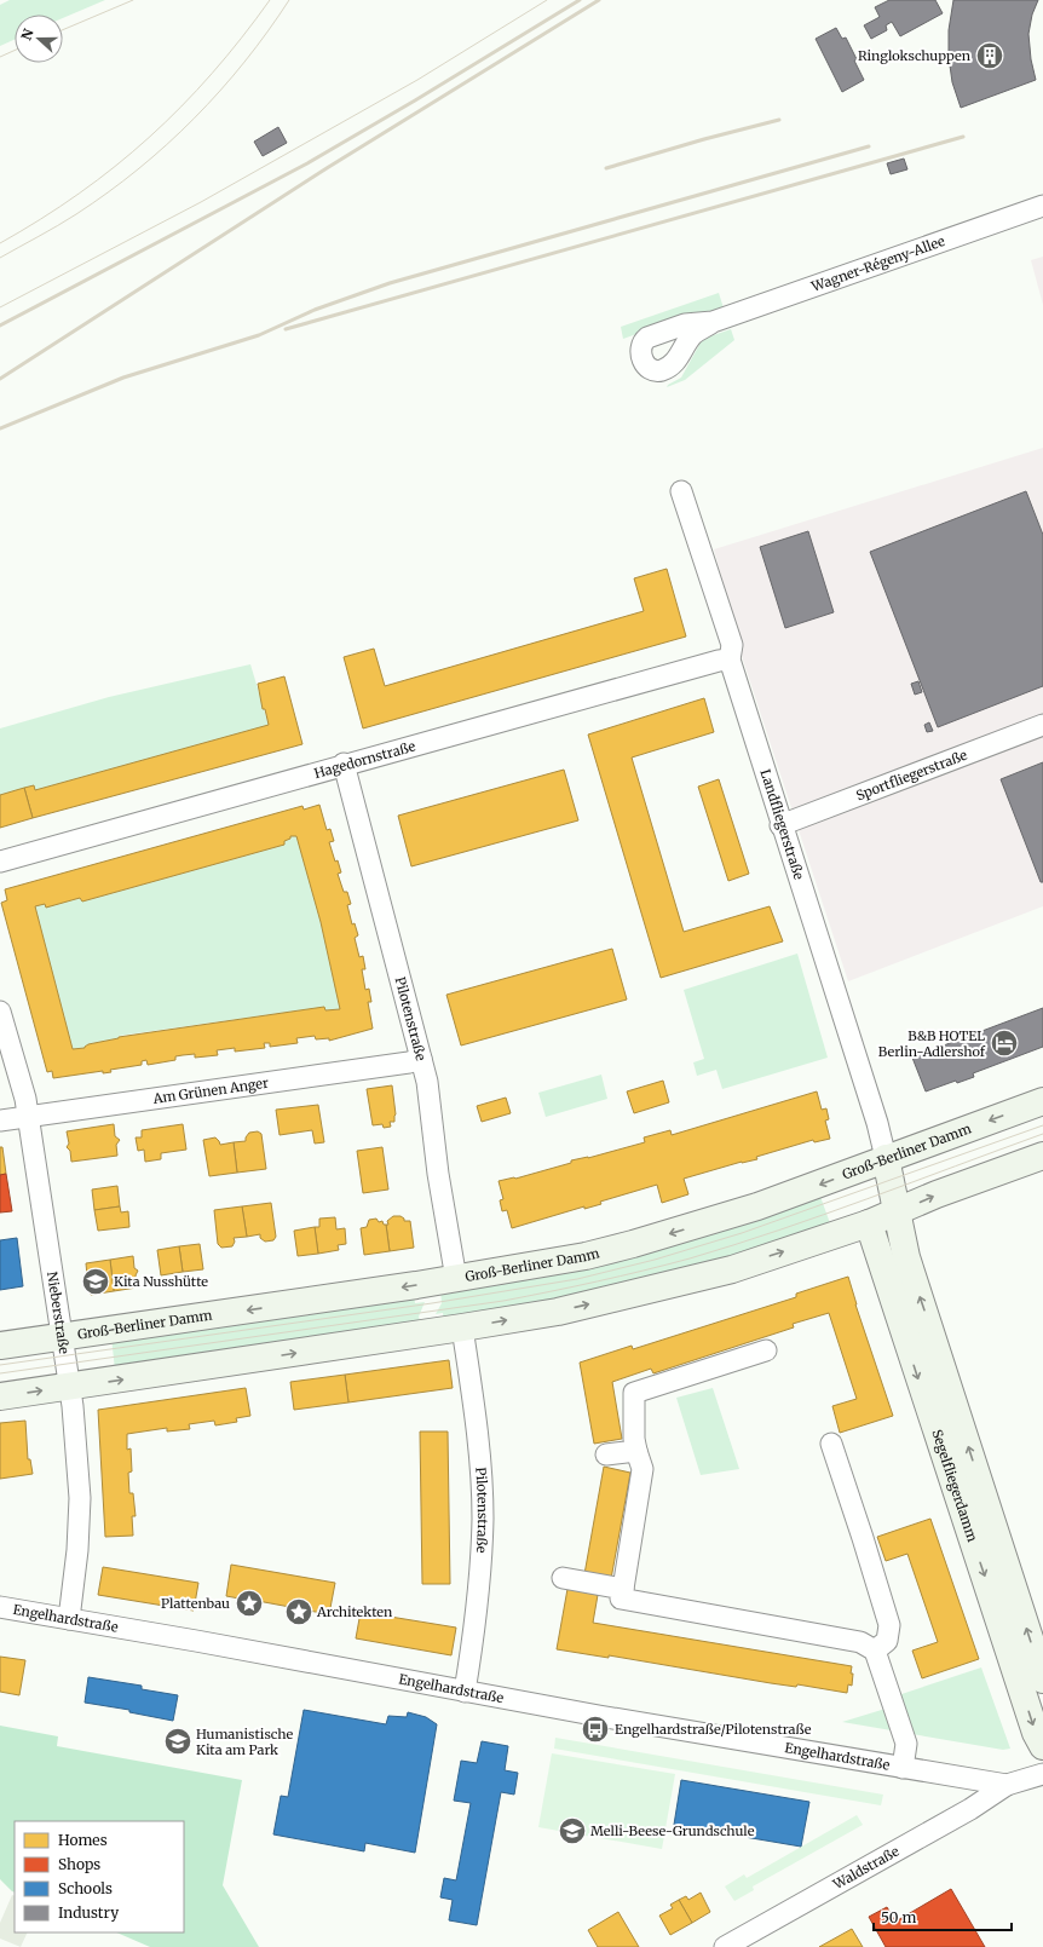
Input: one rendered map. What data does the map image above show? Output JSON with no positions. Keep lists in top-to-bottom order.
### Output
{
  "streets": {
    "main road": ["Groß-Berliner Damm", "Segelfliegerdamm"],
    "street": [
      "Wagner-Régeny-Allee",
      "Hagedornstraße",
      "Sportfliegerstraße",
      "Landfliegerstraße",
      "Pilotenstraße",
      "Am Grünen Anger",
      "Nieberstraße",
      "Engelhardstraße",
      "Waldstraße"
    ]
  },
  "crossings": [
    ["Hagedornstraße", "Landfliegerstraße"],
    ["Hagedornstraße", "Pilotenstraße"],
    ["Sportfliegerstraße", "Landfliegerstraße"],
    ["Landfliegerstraße", "Groß-Berliner Damm"],
    ["Landfliegerstraße", "Segelfliegerdamm"],
    ["Pilotenstraße", "Am Grünen Anger"],
    ["Pilotenstraße", "Groß-Berliner Damm"],
    ["Pilotenstraße", "Engelhardstraße"],
    ["Am Grünen Anger", "Nieberstraße"],
    ["Groß-Berliner Damm", "Nieberstraße"],
    ["Groß-Berliner Damm", "Segelfliegerdamm"],
    ["Nieberstraße", "Engelhardstraße"],
    ["Engelhardstraße", "Waldstraße"]
  ],
  "places": {
    "building": ["Ringlokschuppen"],
    "hotel": ["B&B HOTEL Berlin-Adlershof"],
    "school or university": ["Kita Nusshütte", "Humanistische Kita am Park", "Melli-Beese-Grundschule"],
    "place": ["Plattenbau", "Architekten"],
    "bus stop": ["Engelhardstraße/Pilotenstraße"]
  },
  "legend": [
    "Homes",
    "Shops",
    "Schools",
    "Industry"
  ],
  "scale_bar": "50 m",
  "north": "left"
}
